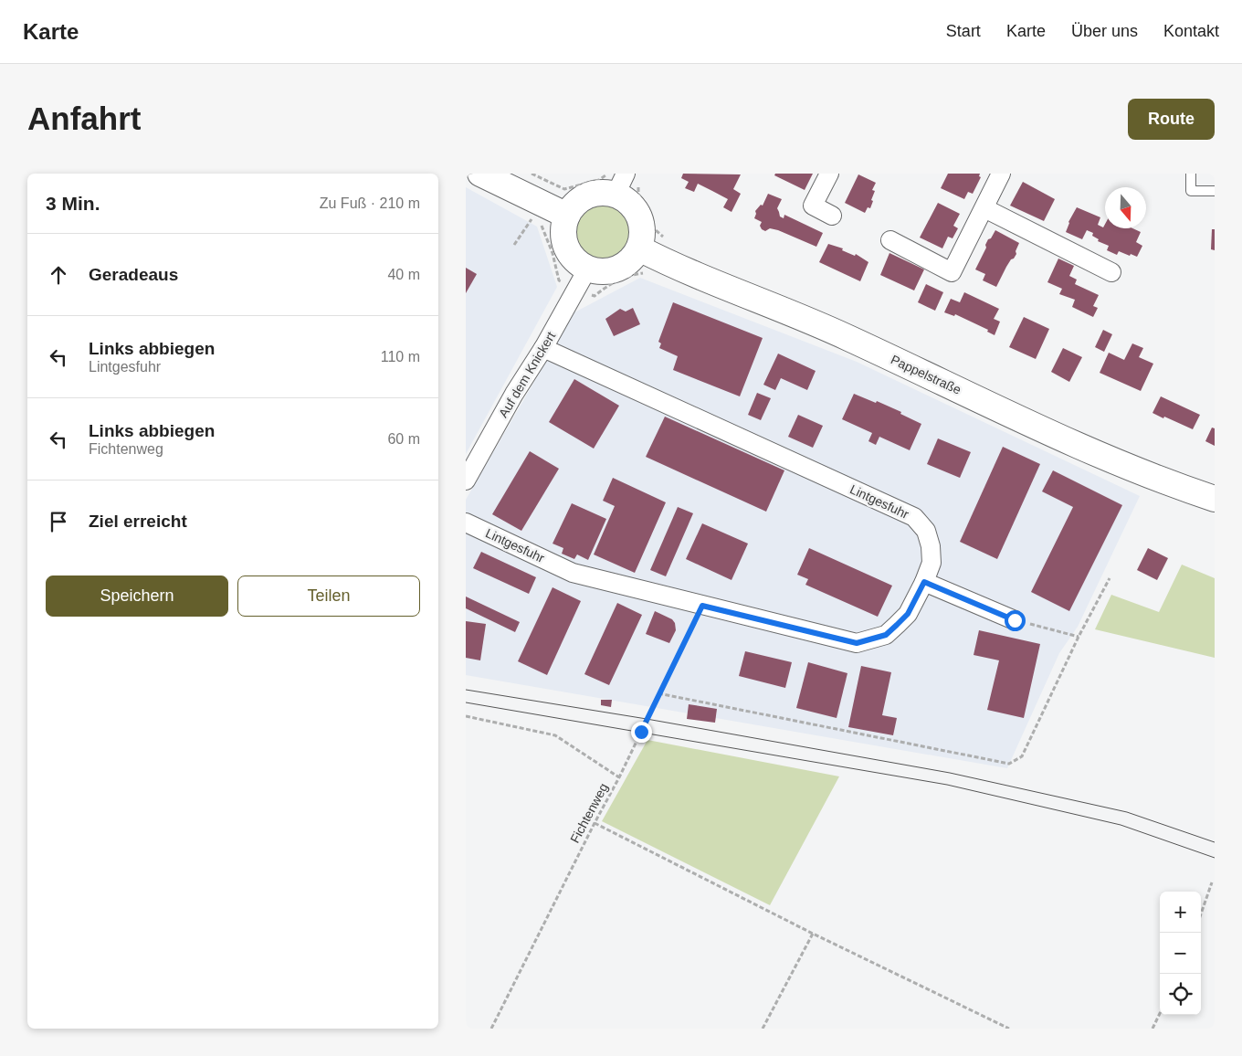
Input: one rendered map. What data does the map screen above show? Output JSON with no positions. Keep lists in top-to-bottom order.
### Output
{
  "streets": {
    "main road": ["Pappelstraße"],
    "street": ["Auf dem Knickert", "Lintgesfuhr"],
    "path": ["Fichtenweg"]
  },
  "crossings": [
    ["Auf dem Knickert", "Pappelstraße"],
    ["Auf dem Knickert", "Lintgesfuhr"],
    ["Lintgesfuhr", "Fichtenweg"]
  ],
  "north": "bottom",
  "page": {
    "header": "Karte",
    "nav": [
      "Start",
      "Karte",
      "Über uns",
      "Kontakt"
    ],
    "buttons": [
      "Route",
      ["Speichern", "Teilen"]
    ],
    "title": "Anfahrt",
    "heading": ["3 Min.", "Zu Fuß · 210 m"],
    "list": [
      ["Geradeaus", "40 m"],
      ["Links abbiegen", "Lintgesfuhr", "110 m"],
      ["Links abbiegen", "Fichtenweg", "60 m"],
      "Ziel erreicht"
    ],
    "map_buttons": ["+", "−"]
  }
}
